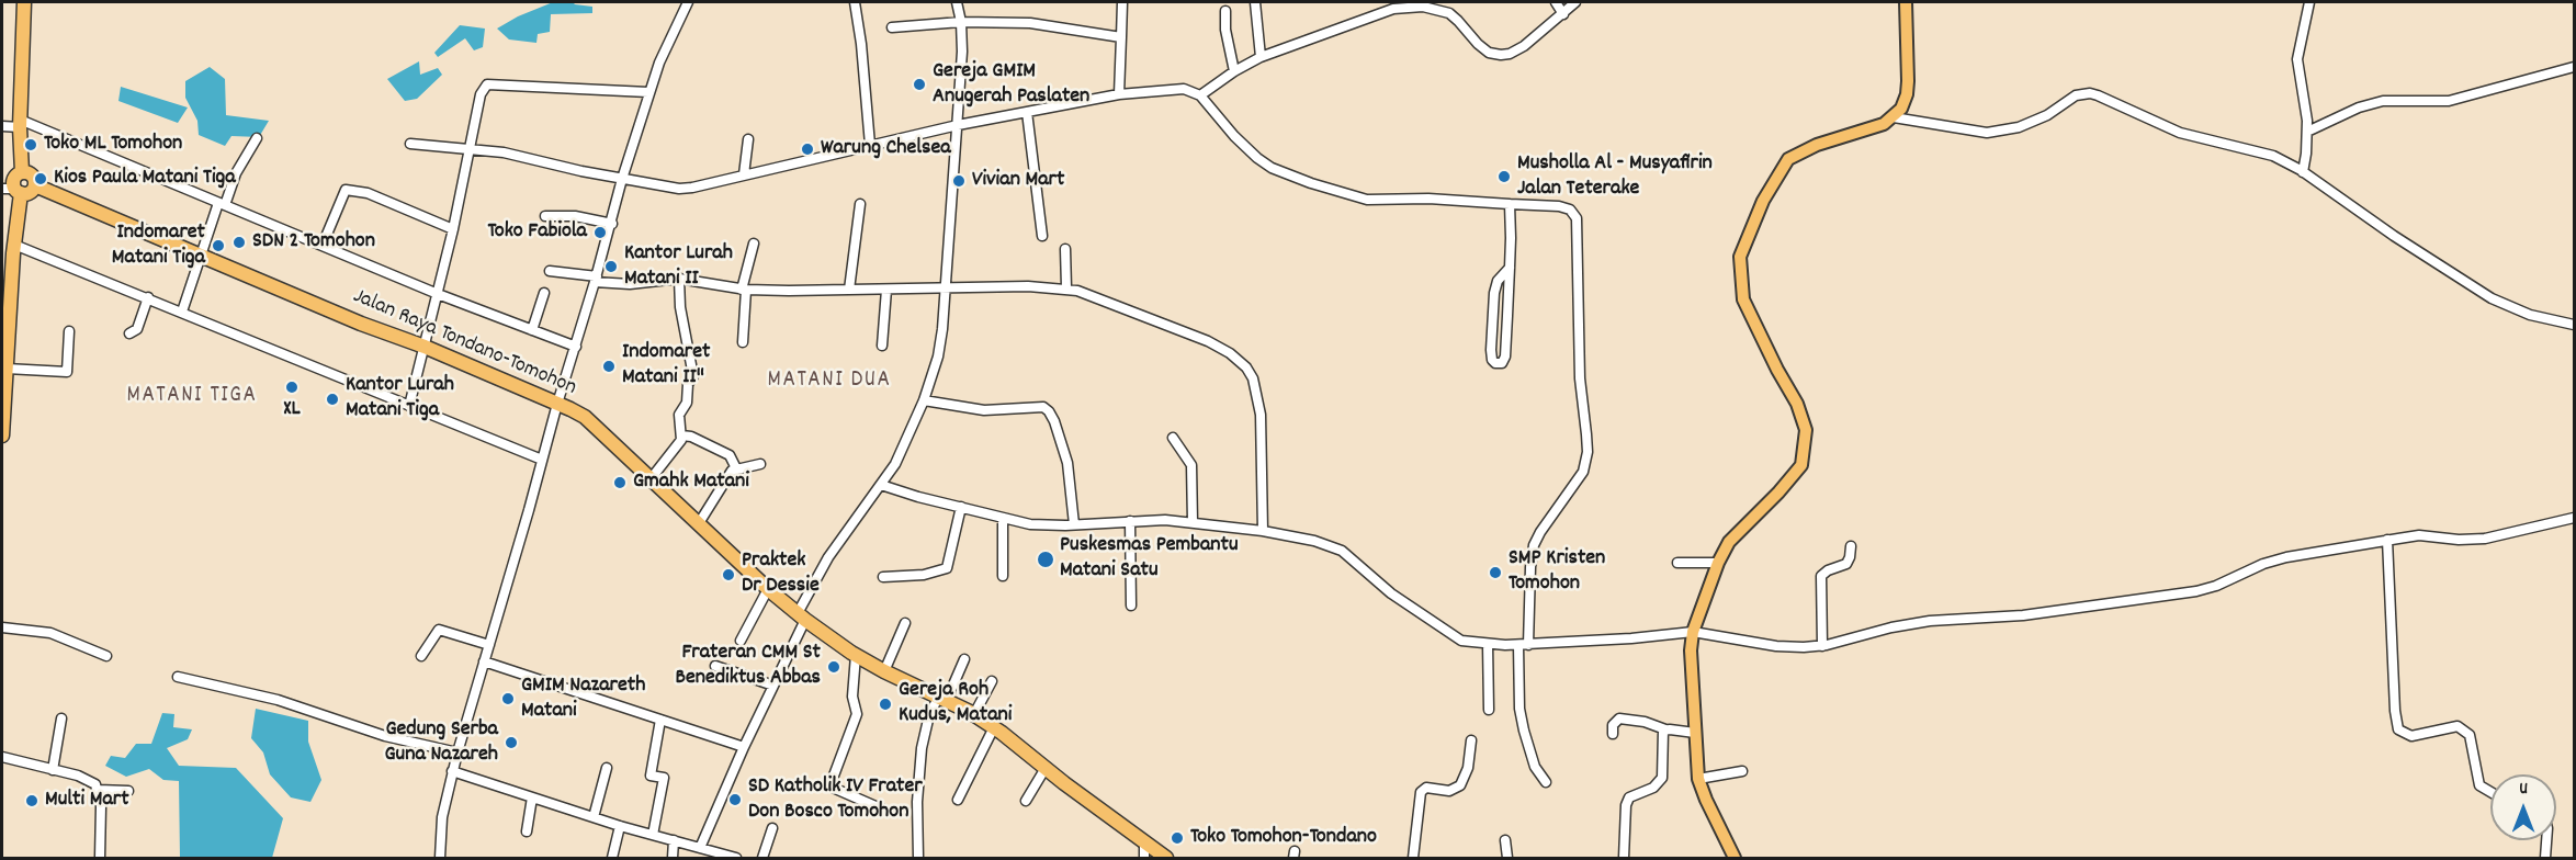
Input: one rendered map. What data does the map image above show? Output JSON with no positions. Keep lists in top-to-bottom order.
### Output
{
  "streets": {
    "highway": ["Jalan Raya Tondano-Tomohon"]
  },
  "districts": ["MATANI DUA", "MATANI TIGA"],
  "places": [
    "Gereja GMIM Anugerah Paslaten",
    "Toko ML Tomohon",
    "Warung Chelsea",
    "Musholla Al - Musyafirin Jalan Teterake",
    "Kios Paula Matani Tiga",
    "Vivian Mart",
    "Toko Fabiola",
    "SDN 2 Tomohon",
    "Indomaret Matani Tiga",
    "Kantor Lurah Matani II",
    "Indomaret Matani II\"",
    "XL",
    "Kantor Lurah Matani Tiga",
    "Gmahk Matani",
    "Puskesmas Pembantu Matani Satu",
    "SMP Kristen Tomohon",
    "Praktek Dr Dessie",
    "Frateran CMM St Benediktus Abbas",
    "GMIM Nazareth Matani",
    "Gereja Roh Kudus, Matani",
    "Gedung Serba Guna Nazareh",
    "SD Katholik IV Frater Don Bosco Tomohon",
    "Multi Mart",
    "Toko Tomohon-Tondano"
  ],
  "north": "top"
}
